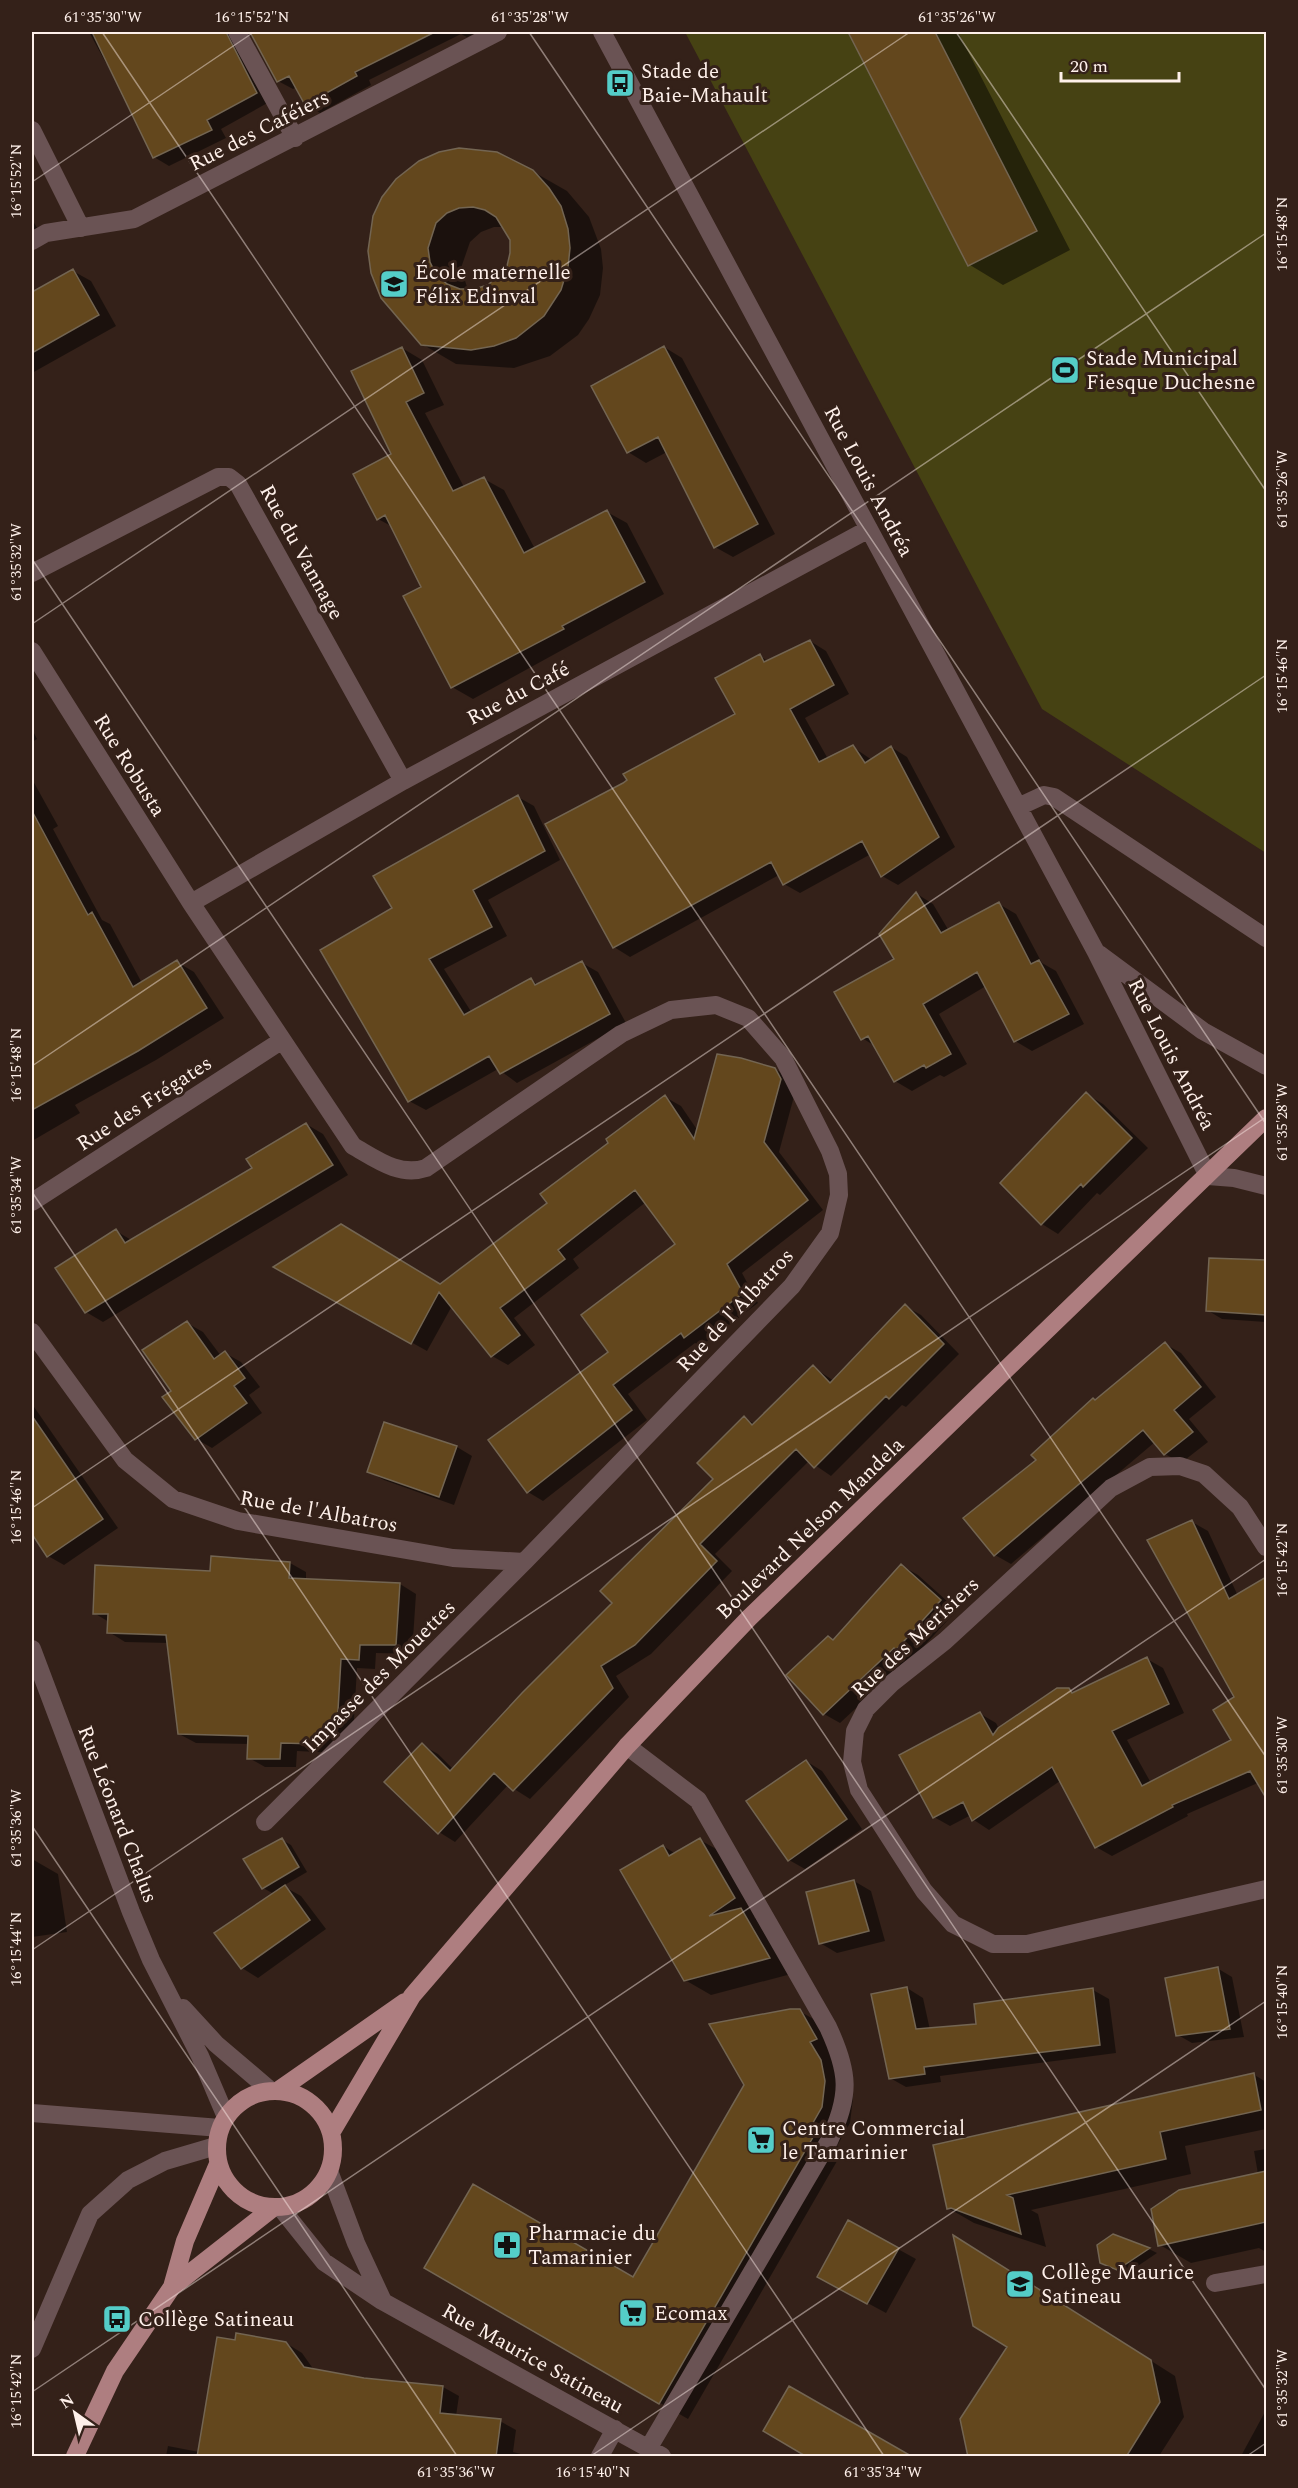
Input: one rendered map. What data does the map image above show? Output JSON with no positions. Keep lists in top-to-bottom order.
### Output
{
  "streets": {
    "main road": ["Boulevard Nelson Mandela"],
    "street": [
      "Rue des Caféiers",
      "Rue Louis Andréa",
      "Rue du Vannage",
      "Rue du Café",
      "Rue Robusta",
      "Rue des Frégates",
      "Rue de l'Albatros",
      "Rue des Merisiers",
      "Impasse des Mouettes",
      "Rue Léonard Chalus",
      "Rue Maurice Satineau"
    ]
  },
  "crossings": [
    ["Rue Louis Andréa", "Rue du Café"],
    ["Rue Louis Andréa", "Boulevard Nelson Mandela"],
    ["Rue du Vannage", "Rue du Café"],
    ["Rue du Café", "Rue Robusta"],
    ["Rue Robusta", "Rue des Frégates"],
    ["Rue Robusta", "Rue de l'Albatros"],
    ["Rue des Frégates", "Rue de l'Albatros"],
    ["Rue de l'Albatros", "Impasse des Mouettes"],
    ["Boulevard Nelson Mandela", "Rue Léonard Chalus"],
    ["Boulevard Nelson Mandela", "Rue Maurice Satineau"],
    ["Rue Léonard Chalus", "Rue Maurice Satineau"]
  ],
  "places": {
    "bus stop": ["Stade de Baie-Mahault", "Collège Satineau"],
    "school or university": ["École maternelle Félix Edinval", "Collège Maurice Satineau"],
    "sports": ["Stade Municipal Fiesque Duchesne"],
    "supermarket": ["Centre Commercial le Tamarinier", "Ecomax"],
    "pharmacy": ["Pharmacie du Tamarinier"]
  },
  "scale_bar": "20 m",
  "north": "top left",
  "coordinates": [
    "61°35'30\"W",
    "16°15'52\"N",
    "61°35'28\"W",
    "61°35'26\"W",
    "16°15'48\"N",
    "61°35'32\"W",
    "16°15'46\"N",
    "61°35'34\"W",
    "16°15'42\"N",
    "61°35'36\"W",
    "16°15'44\"N",
    "16°15'40\"N"
  ]
}
